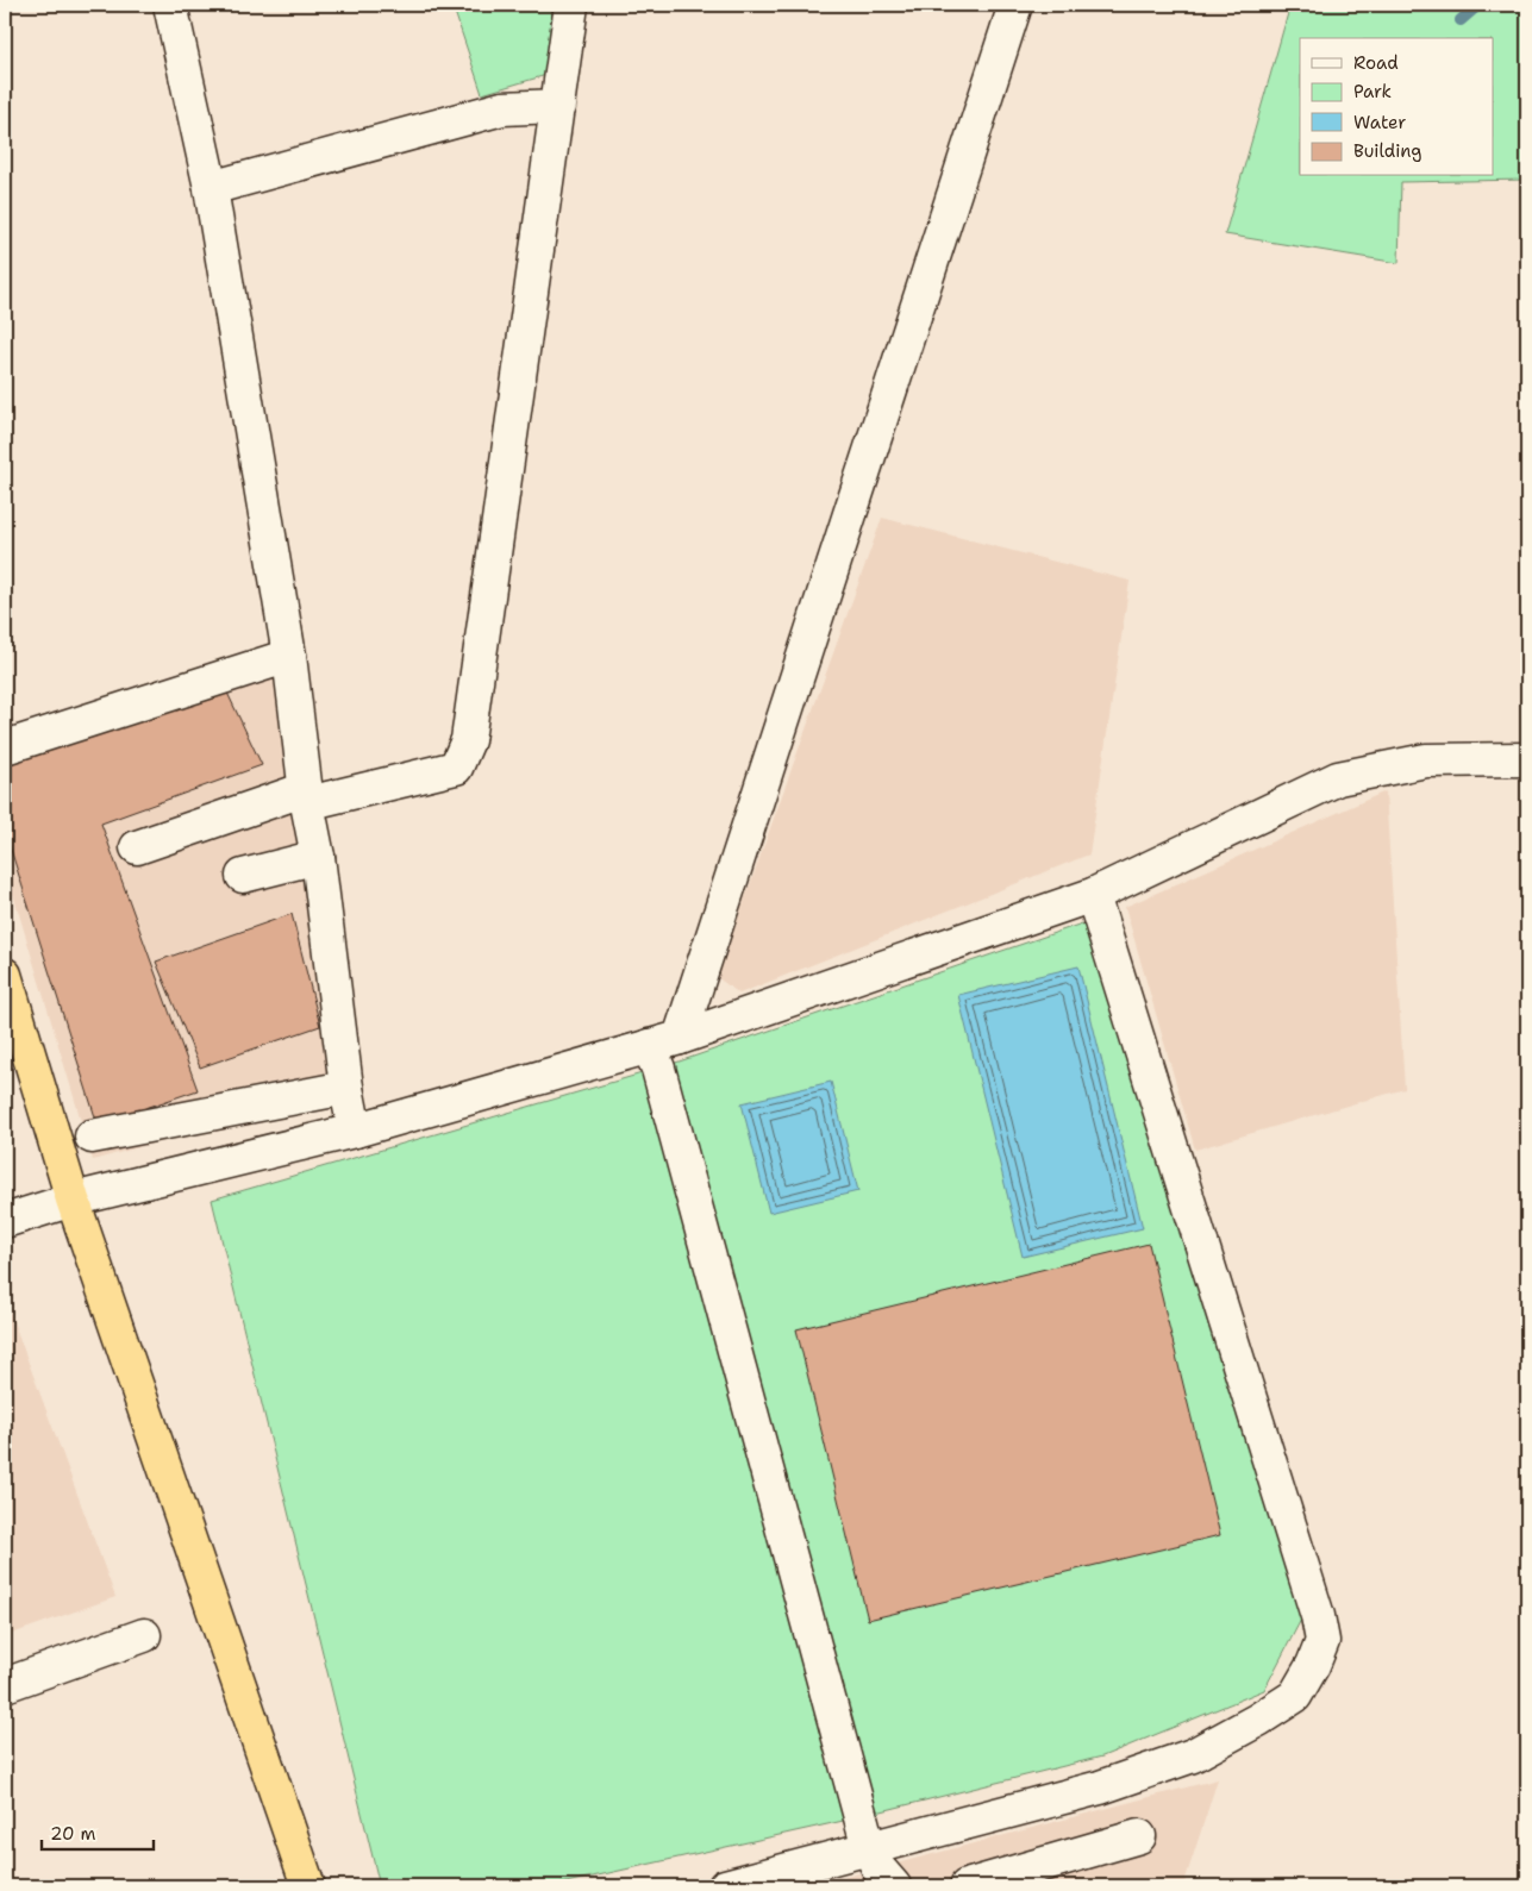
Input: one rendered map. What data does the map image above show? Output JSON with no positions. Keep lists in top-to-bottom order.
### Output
{
  "legend": [
    "Road",
    "Park",
    "Water",
    "Building"
  ],
  "scale_bar": "20 m"
}
